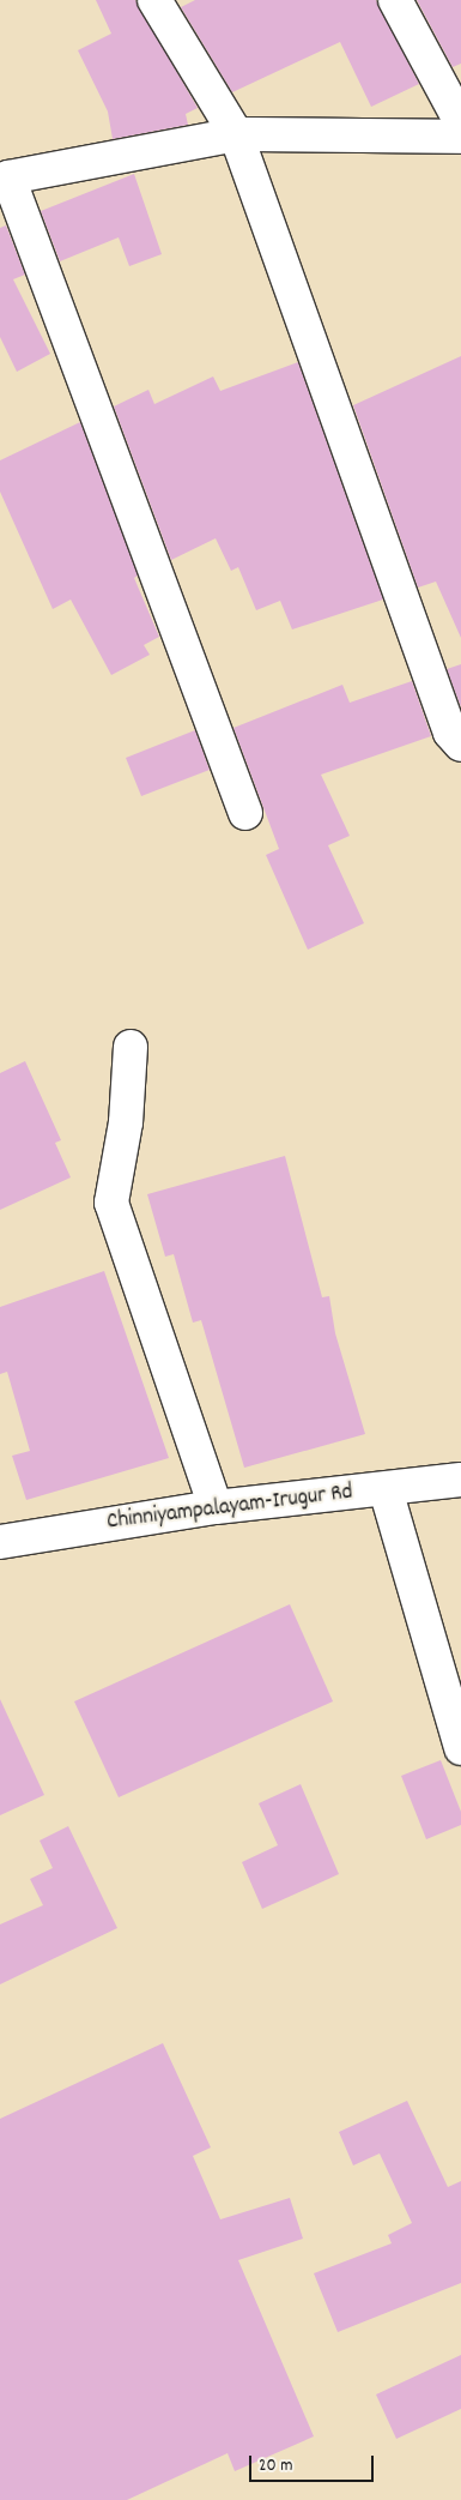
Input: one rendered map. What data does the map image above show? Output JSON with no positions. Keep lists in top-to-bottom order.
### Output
{
  "streets": {
    "street": ["Chinniyampalayam-Irugur Rd"]
  },
  "scale_bar": "20 m"
}
